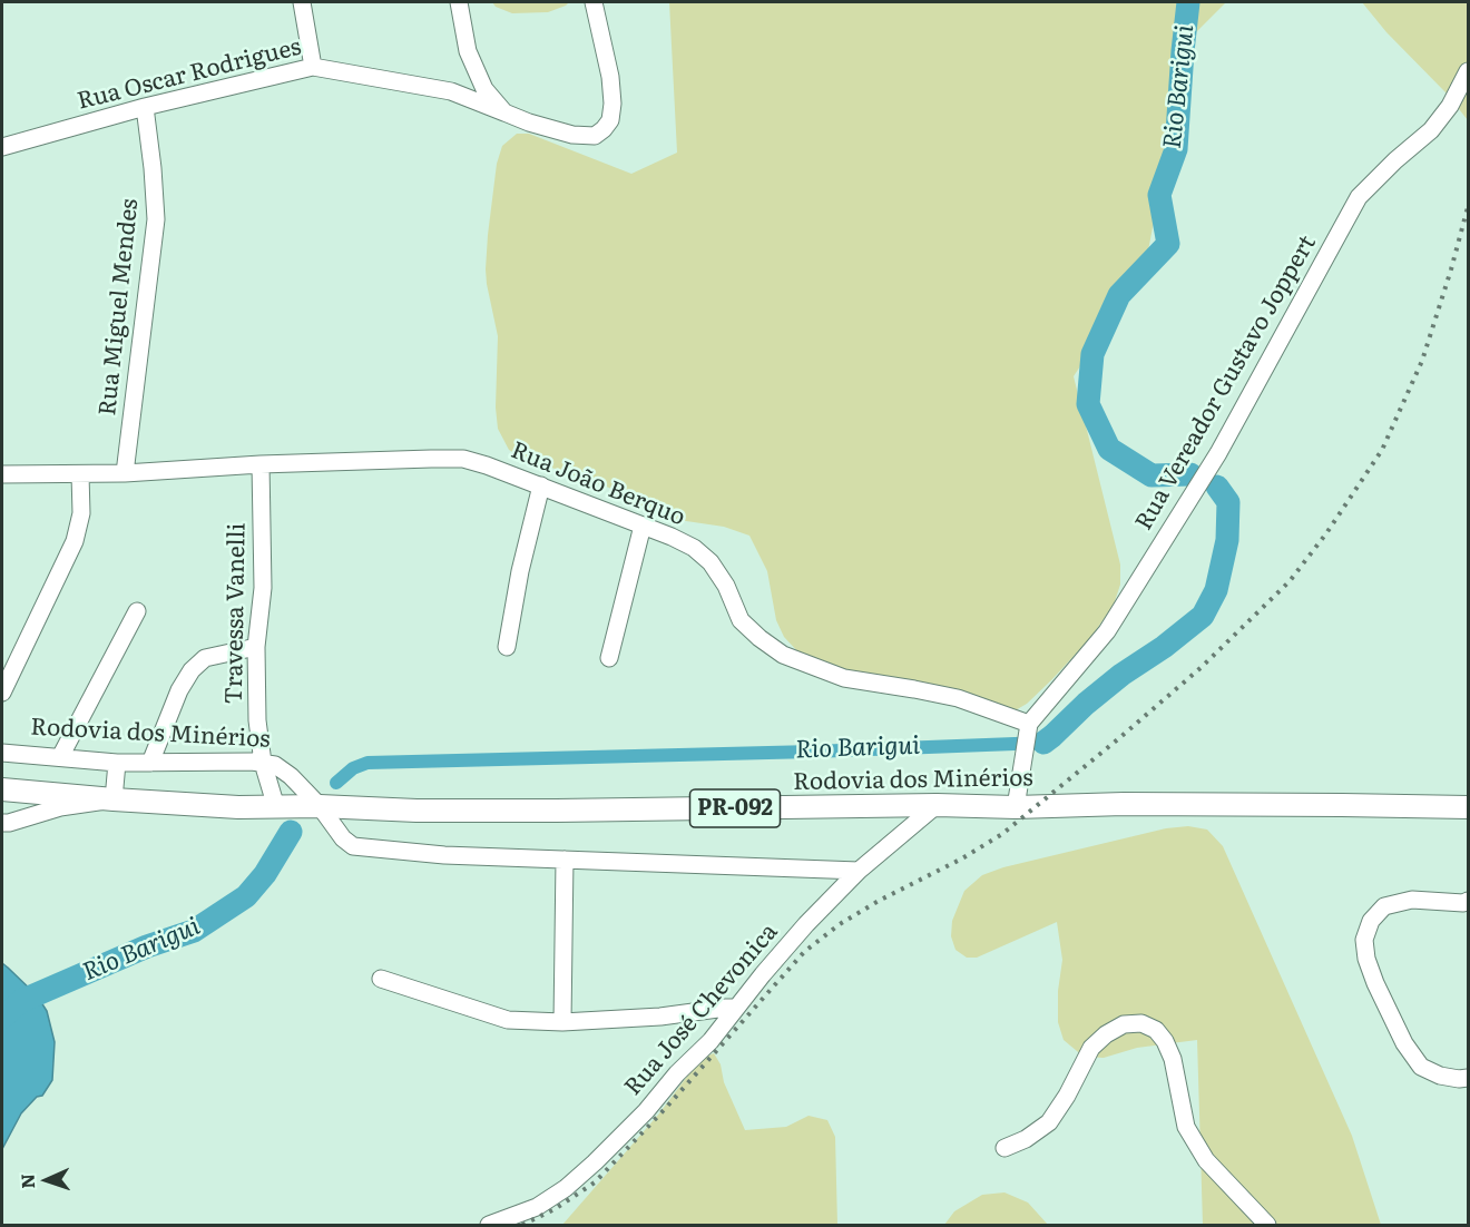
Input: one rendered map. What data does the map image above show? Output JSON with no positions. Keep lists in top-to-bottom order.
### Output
{
  "streets": {
    "main road": ["Rodovia dos Minérios", "PR-092"],
    "street": [
      "Rua Oscar Rodrigues",
      "Rua Miguel Mendes",
      "Rua Vereador Gustavo Joppert",
      "Rua João Berquo",
      "Travessa Vanelli",
      "Rua José Chevonica"
    ]
  },
  "crossings": [
    ["Rua Oscar Rodrigues", "Rua Miguel Mendes"],
    ["Rua Miguel Mendes", "Rua João Berquo"],
    ["Rua Vereador Gustavo Joppert", "Rua João Berquo"],
    ["Rua João Berquo", "Travessa Vanelli"],
    ["Travessa Vanelli", "Rodovia dos Minérios"],
    ["Rodovia dos Minérios", "Rua José Chevonica"]
  ],
  "water": ["Rio Barigui"],
  "north": "left"
}
